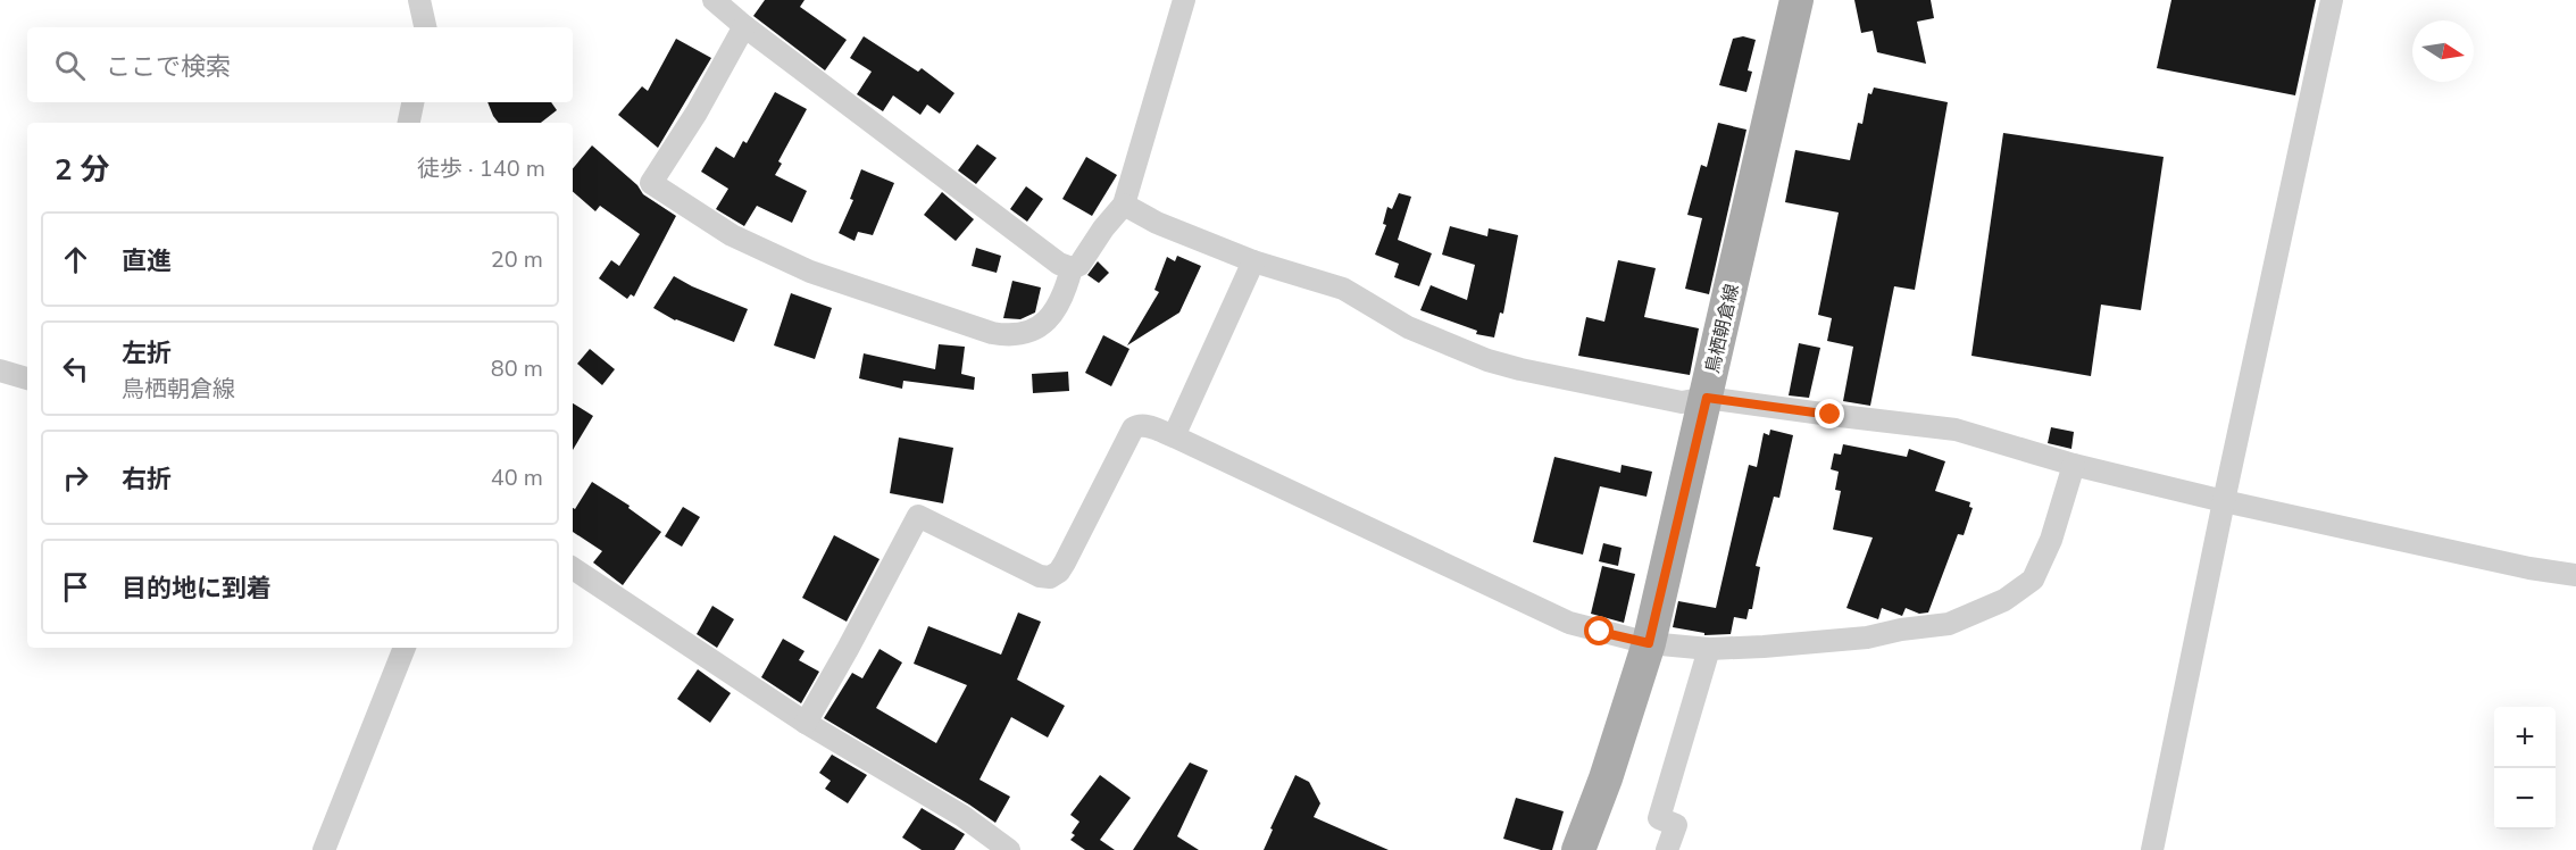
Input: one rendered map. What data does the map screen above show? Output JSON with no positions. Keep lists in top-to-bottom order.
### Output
{
  "streets": {
    "main road": ["鳥栖朝倉線"]
  },
  "north": "right",
  "page": {
    "search": "ここで検索",
    "heading": ["2 分", "徒歩 · 140 m"],
    "list": [
      ["直進", "20 m"],
      ["左折", "鳥栖朝倉線", "80 m"],
      ["右折", "40 m"],
      "目的地に到着"
    ],
    "map_buttons": ["+", "−"]
  }
}
